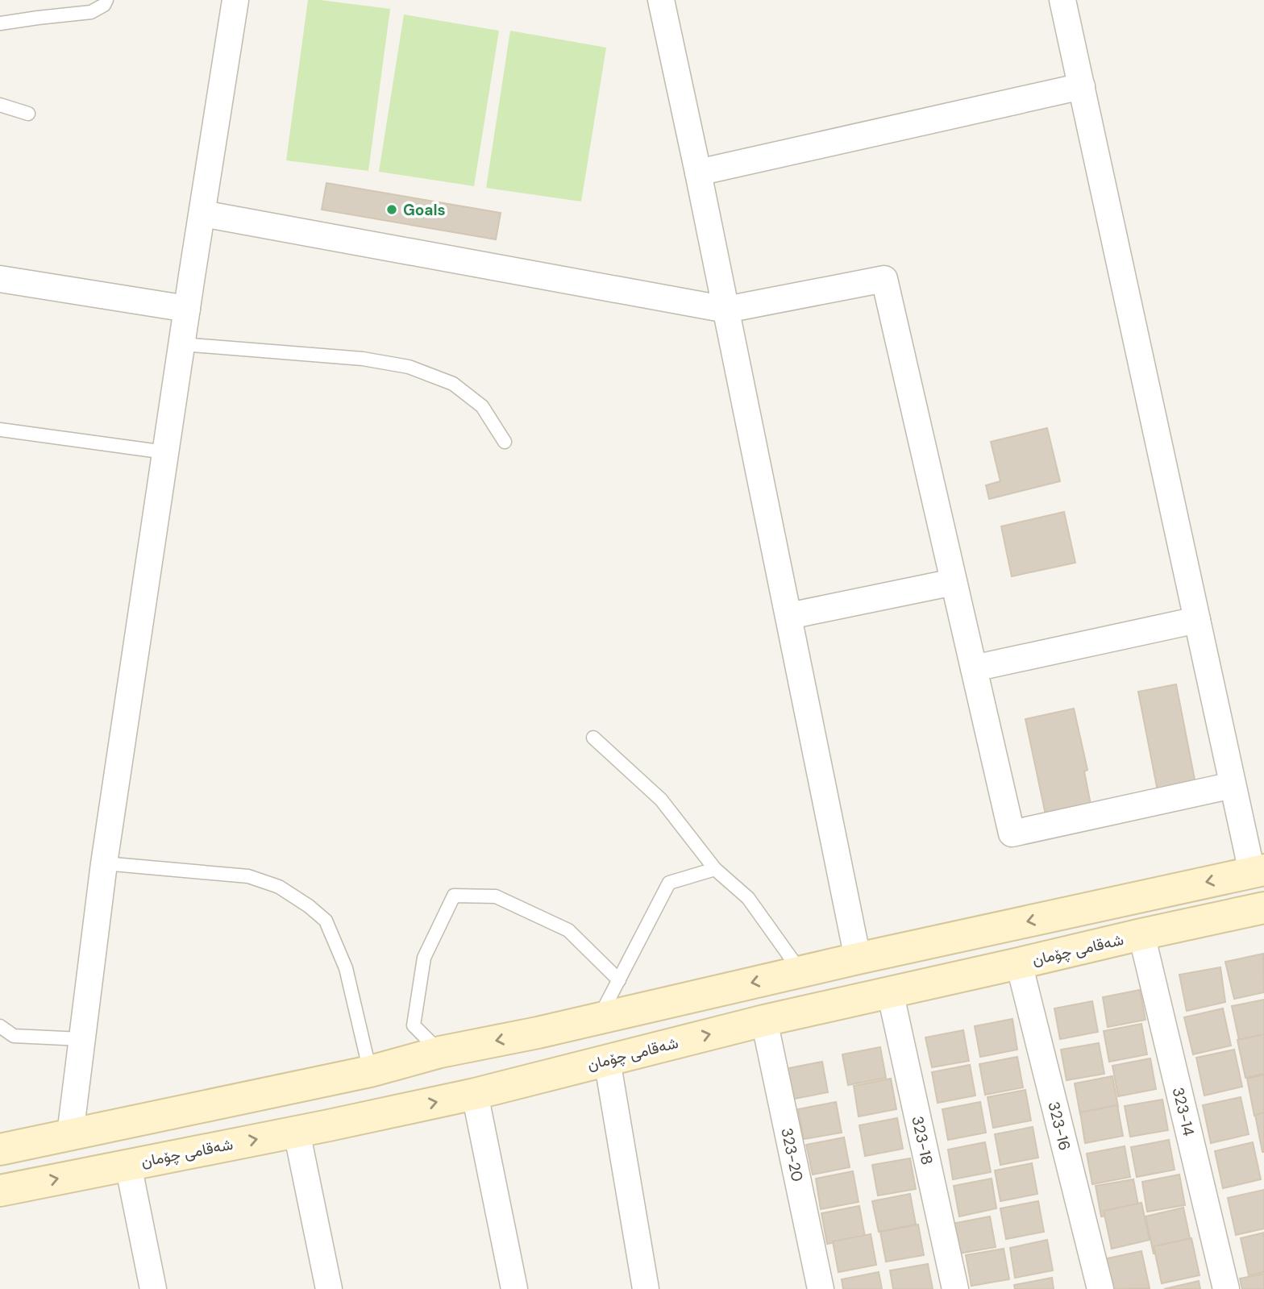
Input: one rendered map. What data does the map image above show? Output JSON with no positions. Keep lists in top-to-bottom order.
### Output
{
  "streets": {
    "street": [
      "شەقامی چۆمان",
      "323-14",
      "323-16",
      "323-18",
      "323-20"
    ]
  },
  "crossings": [
    ["شەقامی چۆمان", "323-14"],
    ["شەقامی چۆمان", "323-16"],
    ["شەقامی چۆمان", "323-18"],
    ["شەقامی چۆمان", "323-20"]
  ],
  "places": ["Goals"]
}
